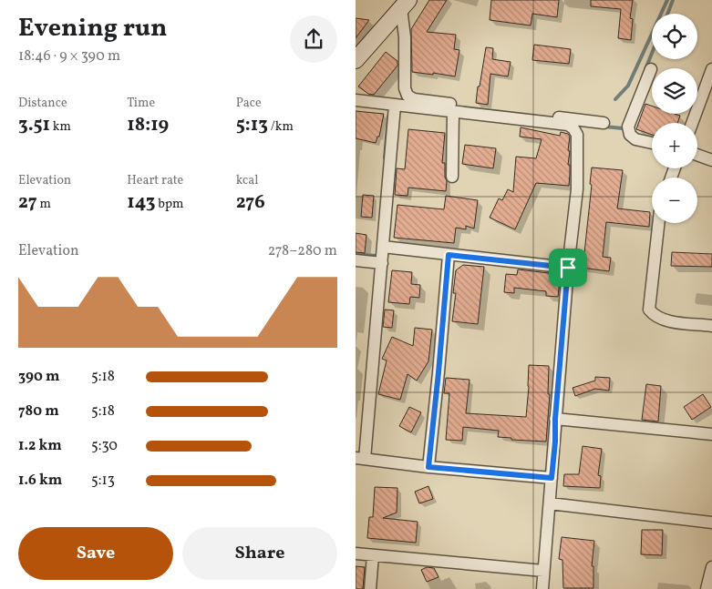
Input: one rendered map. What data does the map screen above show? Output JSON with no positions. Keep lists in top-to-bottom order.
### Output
{
  "page": {
    "heading": ["Evening run", "18:46 · 9 × 390 m"],
    "map_buttons": ["+", "−"],
    "stats": [
      ["Distance", "3.51 km"],
      ["Time", "18:19"],
      ["Pace", "5:13 /km"],
      ["Elevation", "27 m"],
      ["Heart rate", "143 bpm"],
      ["kcal", "276"]
    ],
    "chart": ["Elevation", "278–280 m"],
    "list": [
      {
        "name": "390 m",
        "note": "5:18"
      },
      {
        "name": "780 m",
        "note": "5:18"
      },
      {
        "name": "1.2 km",
        "note": "5:30"
      },
      {
        "name": "1.6 km",
        "note": "5:13"
      }
    ],
    "buttons": ["Save", "Share"]
  }
}
